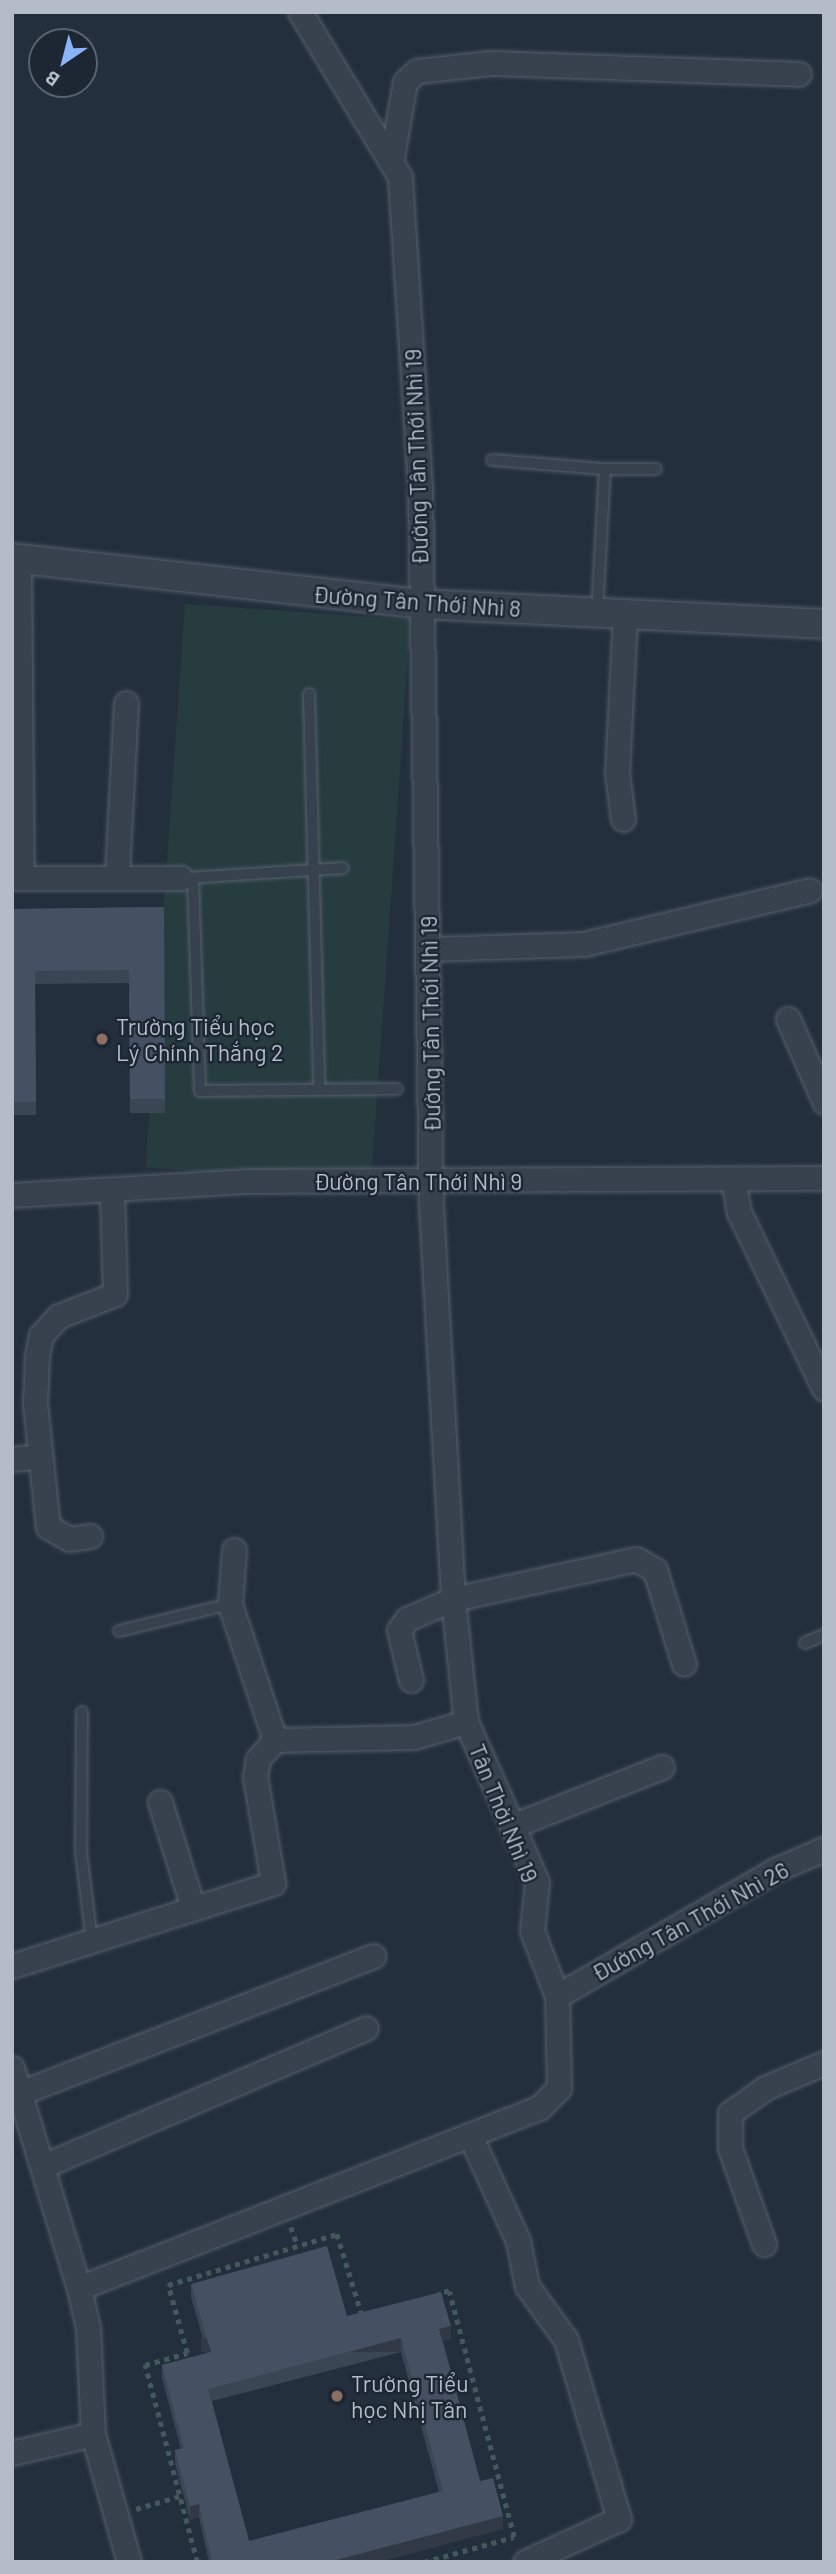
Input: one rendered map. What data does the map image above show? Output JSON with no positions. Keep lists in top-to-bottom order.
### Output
{
  "streets": {
    "street": [
      "Đường Tân Thới Nhì 19",
      "Đường Tân Thới Nhì 8",
      "Đường Tân Thới Nhì 9",
      "Tân Thời Nhì 19",
      "Đường Tân Thới Nhì 26"
    ]
  },
  "crossings": [
    ["Đường Tân Thới Nhì 19", "Đường Tân Thới Nhì 8"],
    ["Đường Tân Thới Nhì 19", "Đường Tân Thới Nhì 9"],
    ["Đường Tân Thới Nhì 19", "Tân Thời Nhì 19"],
    ["Đường Tân Thới Nhì 9", "Tân Thời Nhì 19"],
    ["Tân Thời Nhì 19", "Đường Tân Thới Nhì 26"]
  ],
  "places": ["Trường Tiểu học Lý Chính Thắng 2", "Trường Tiểu học Nhị Tân"],
  "north": "bottom left"
}
